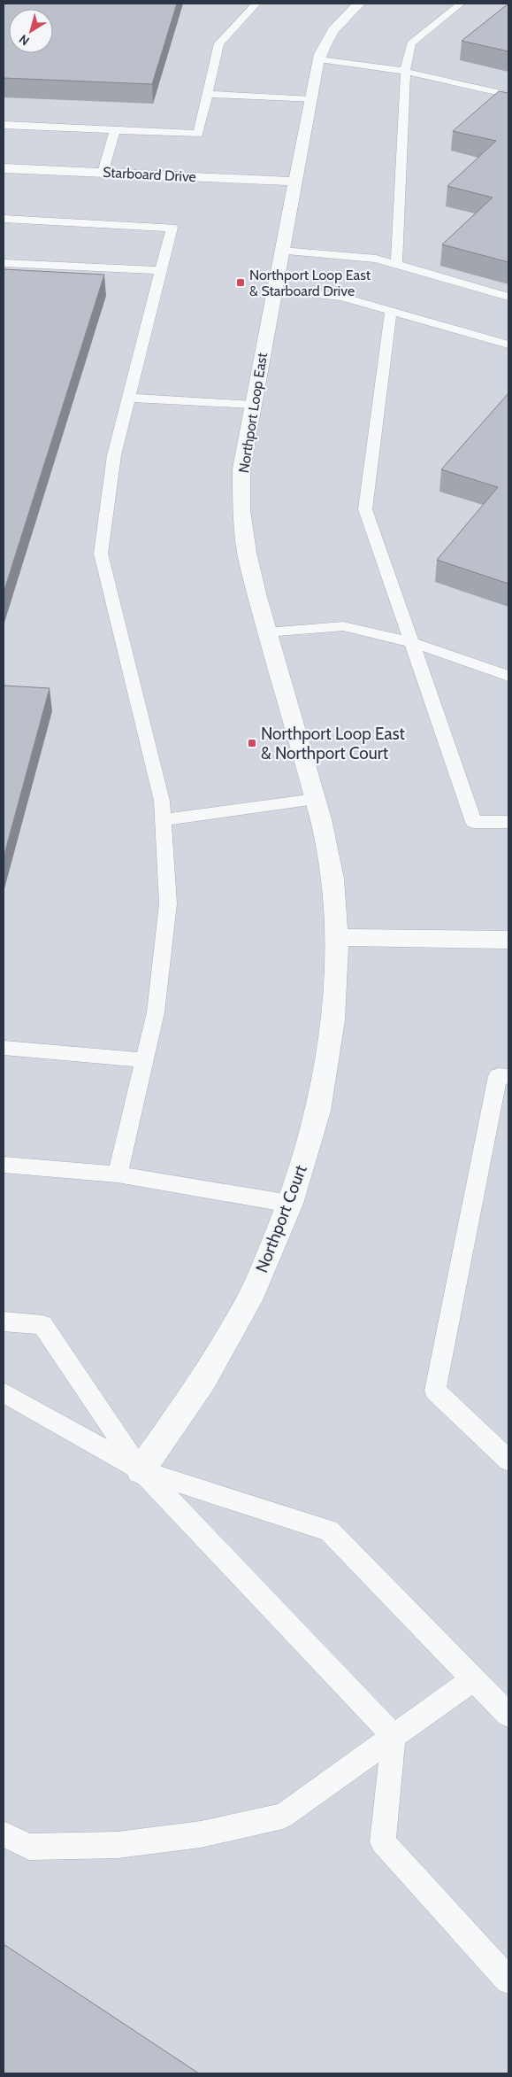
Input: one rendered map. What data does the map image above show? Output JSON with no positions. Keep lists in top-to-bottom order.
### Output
{
  "streets": {
    "street": ["Starboard Drive", "Northport Loop East", "Northport Court"]
  },
  "crossings": [
    ["Starboard Drive", "Northport Loop East"],
    ["Northport Loop East", "Northport Court"]
  ],
  "places": {
    "transit": ["Northport Loop East & Starboard Drive", "Northport Loop East & Northport Court"]
  },
  "north": "bottom left"
}
